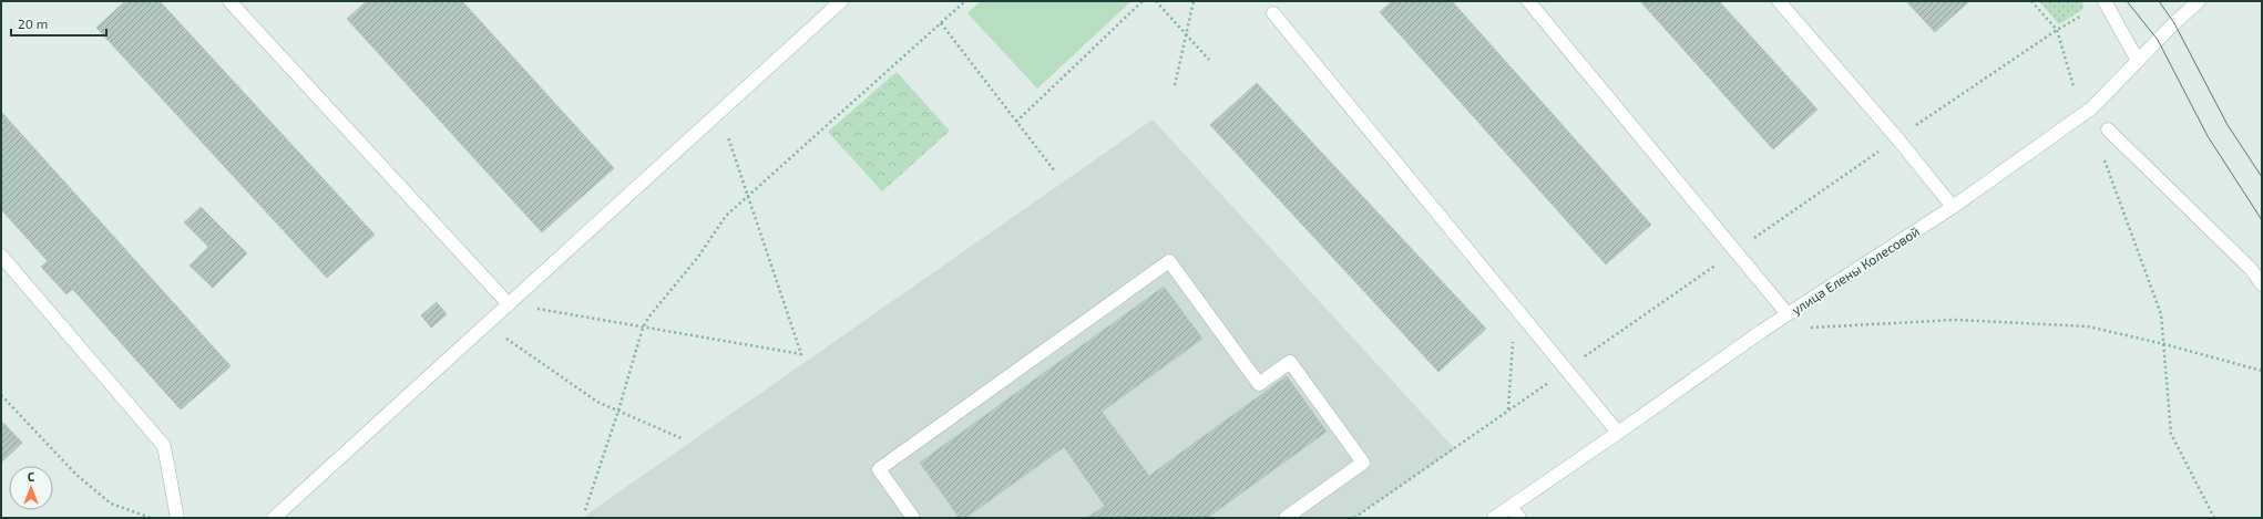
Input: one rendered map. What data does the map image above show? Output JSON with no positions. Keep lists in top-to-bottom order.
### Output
{
  "streets": {
    "street": ["улица Елены Колесовой"]
  },
  "scale_bar": "20 m",
  "north": "top"
}
